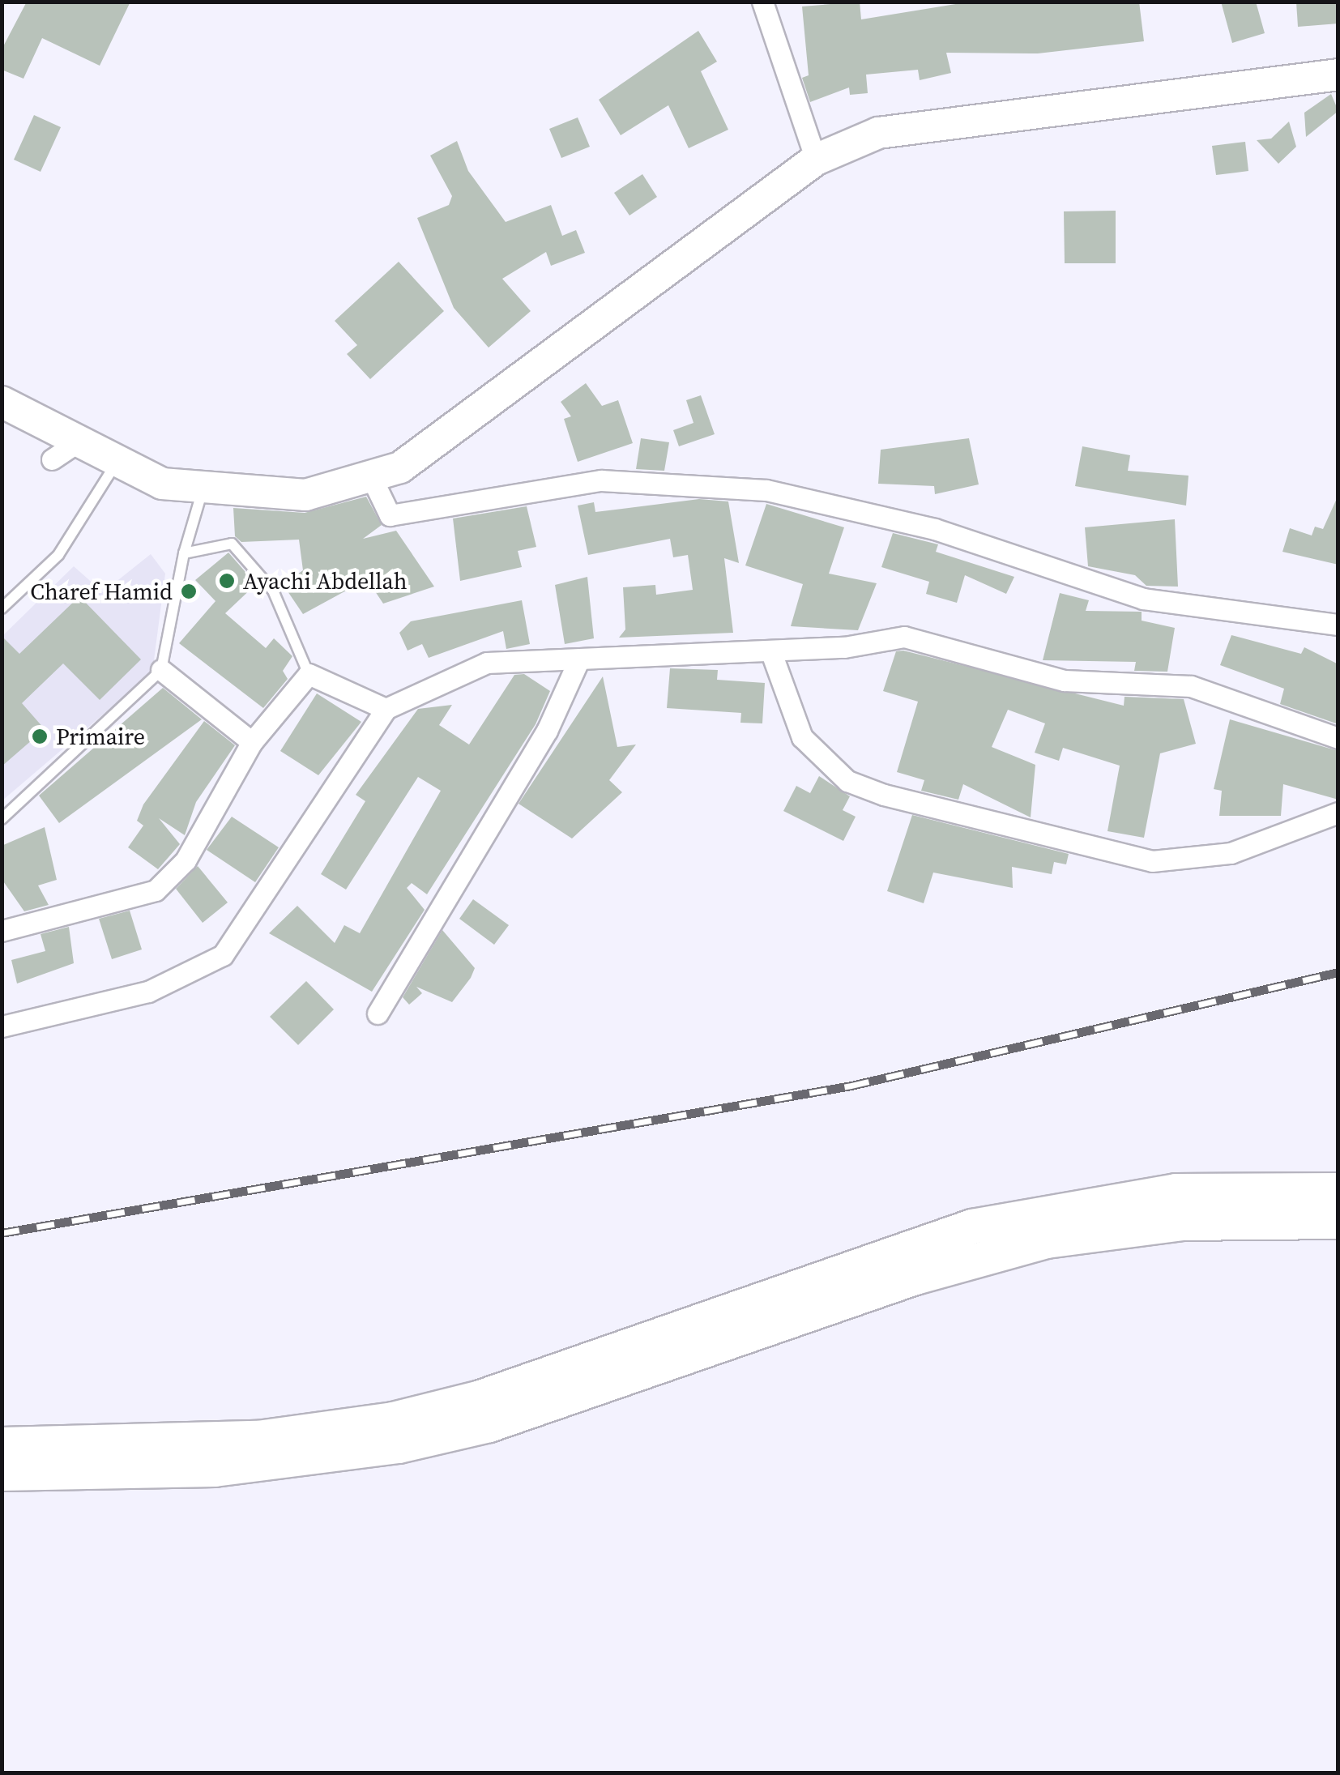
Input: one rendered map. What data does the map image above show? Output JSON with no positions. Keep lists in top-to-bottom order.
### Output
{
  "places": ["Ayachi Abdellah", "Charef Hamid", "Primaire"]
}
